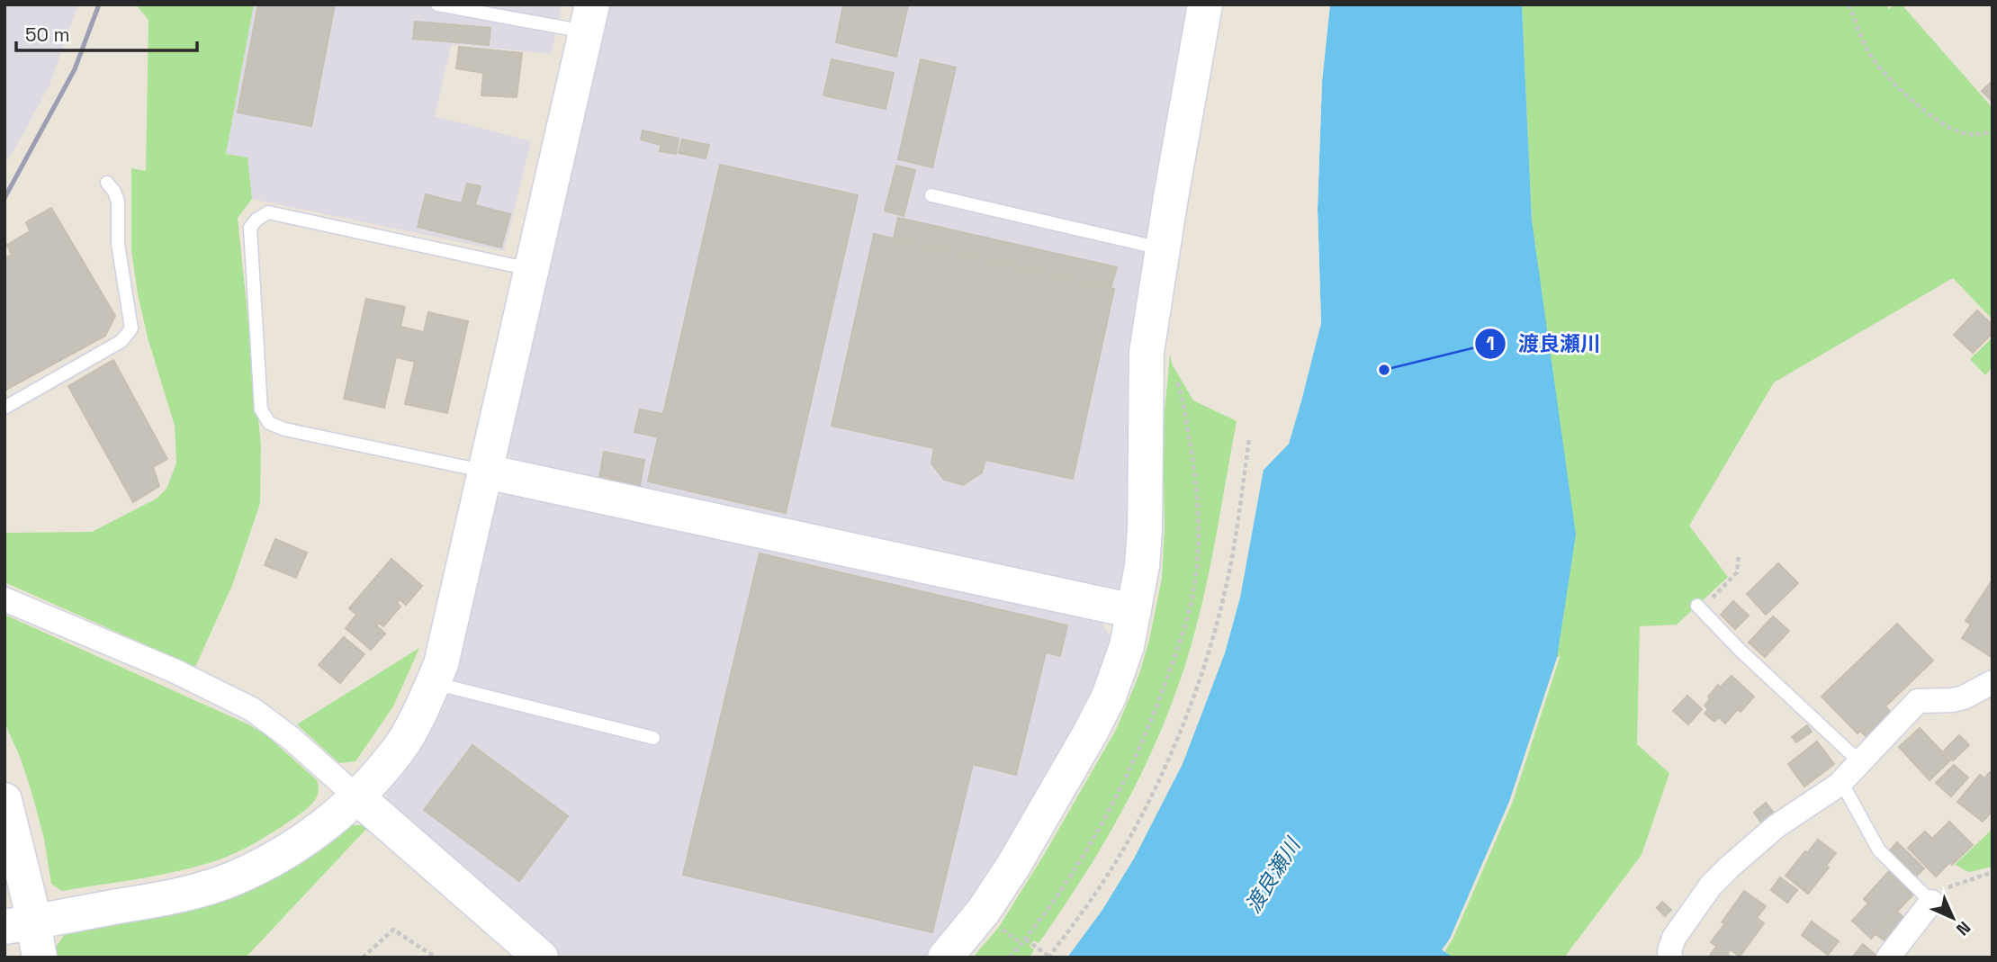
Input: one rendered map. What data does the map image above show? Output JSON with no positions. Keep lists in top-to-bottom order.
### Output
{
  "water": ["渡良瀬川"],
  "places": ["渡良瀬川"],
  "scale_bar": "50 m",
  "north": "bottom right"
}
